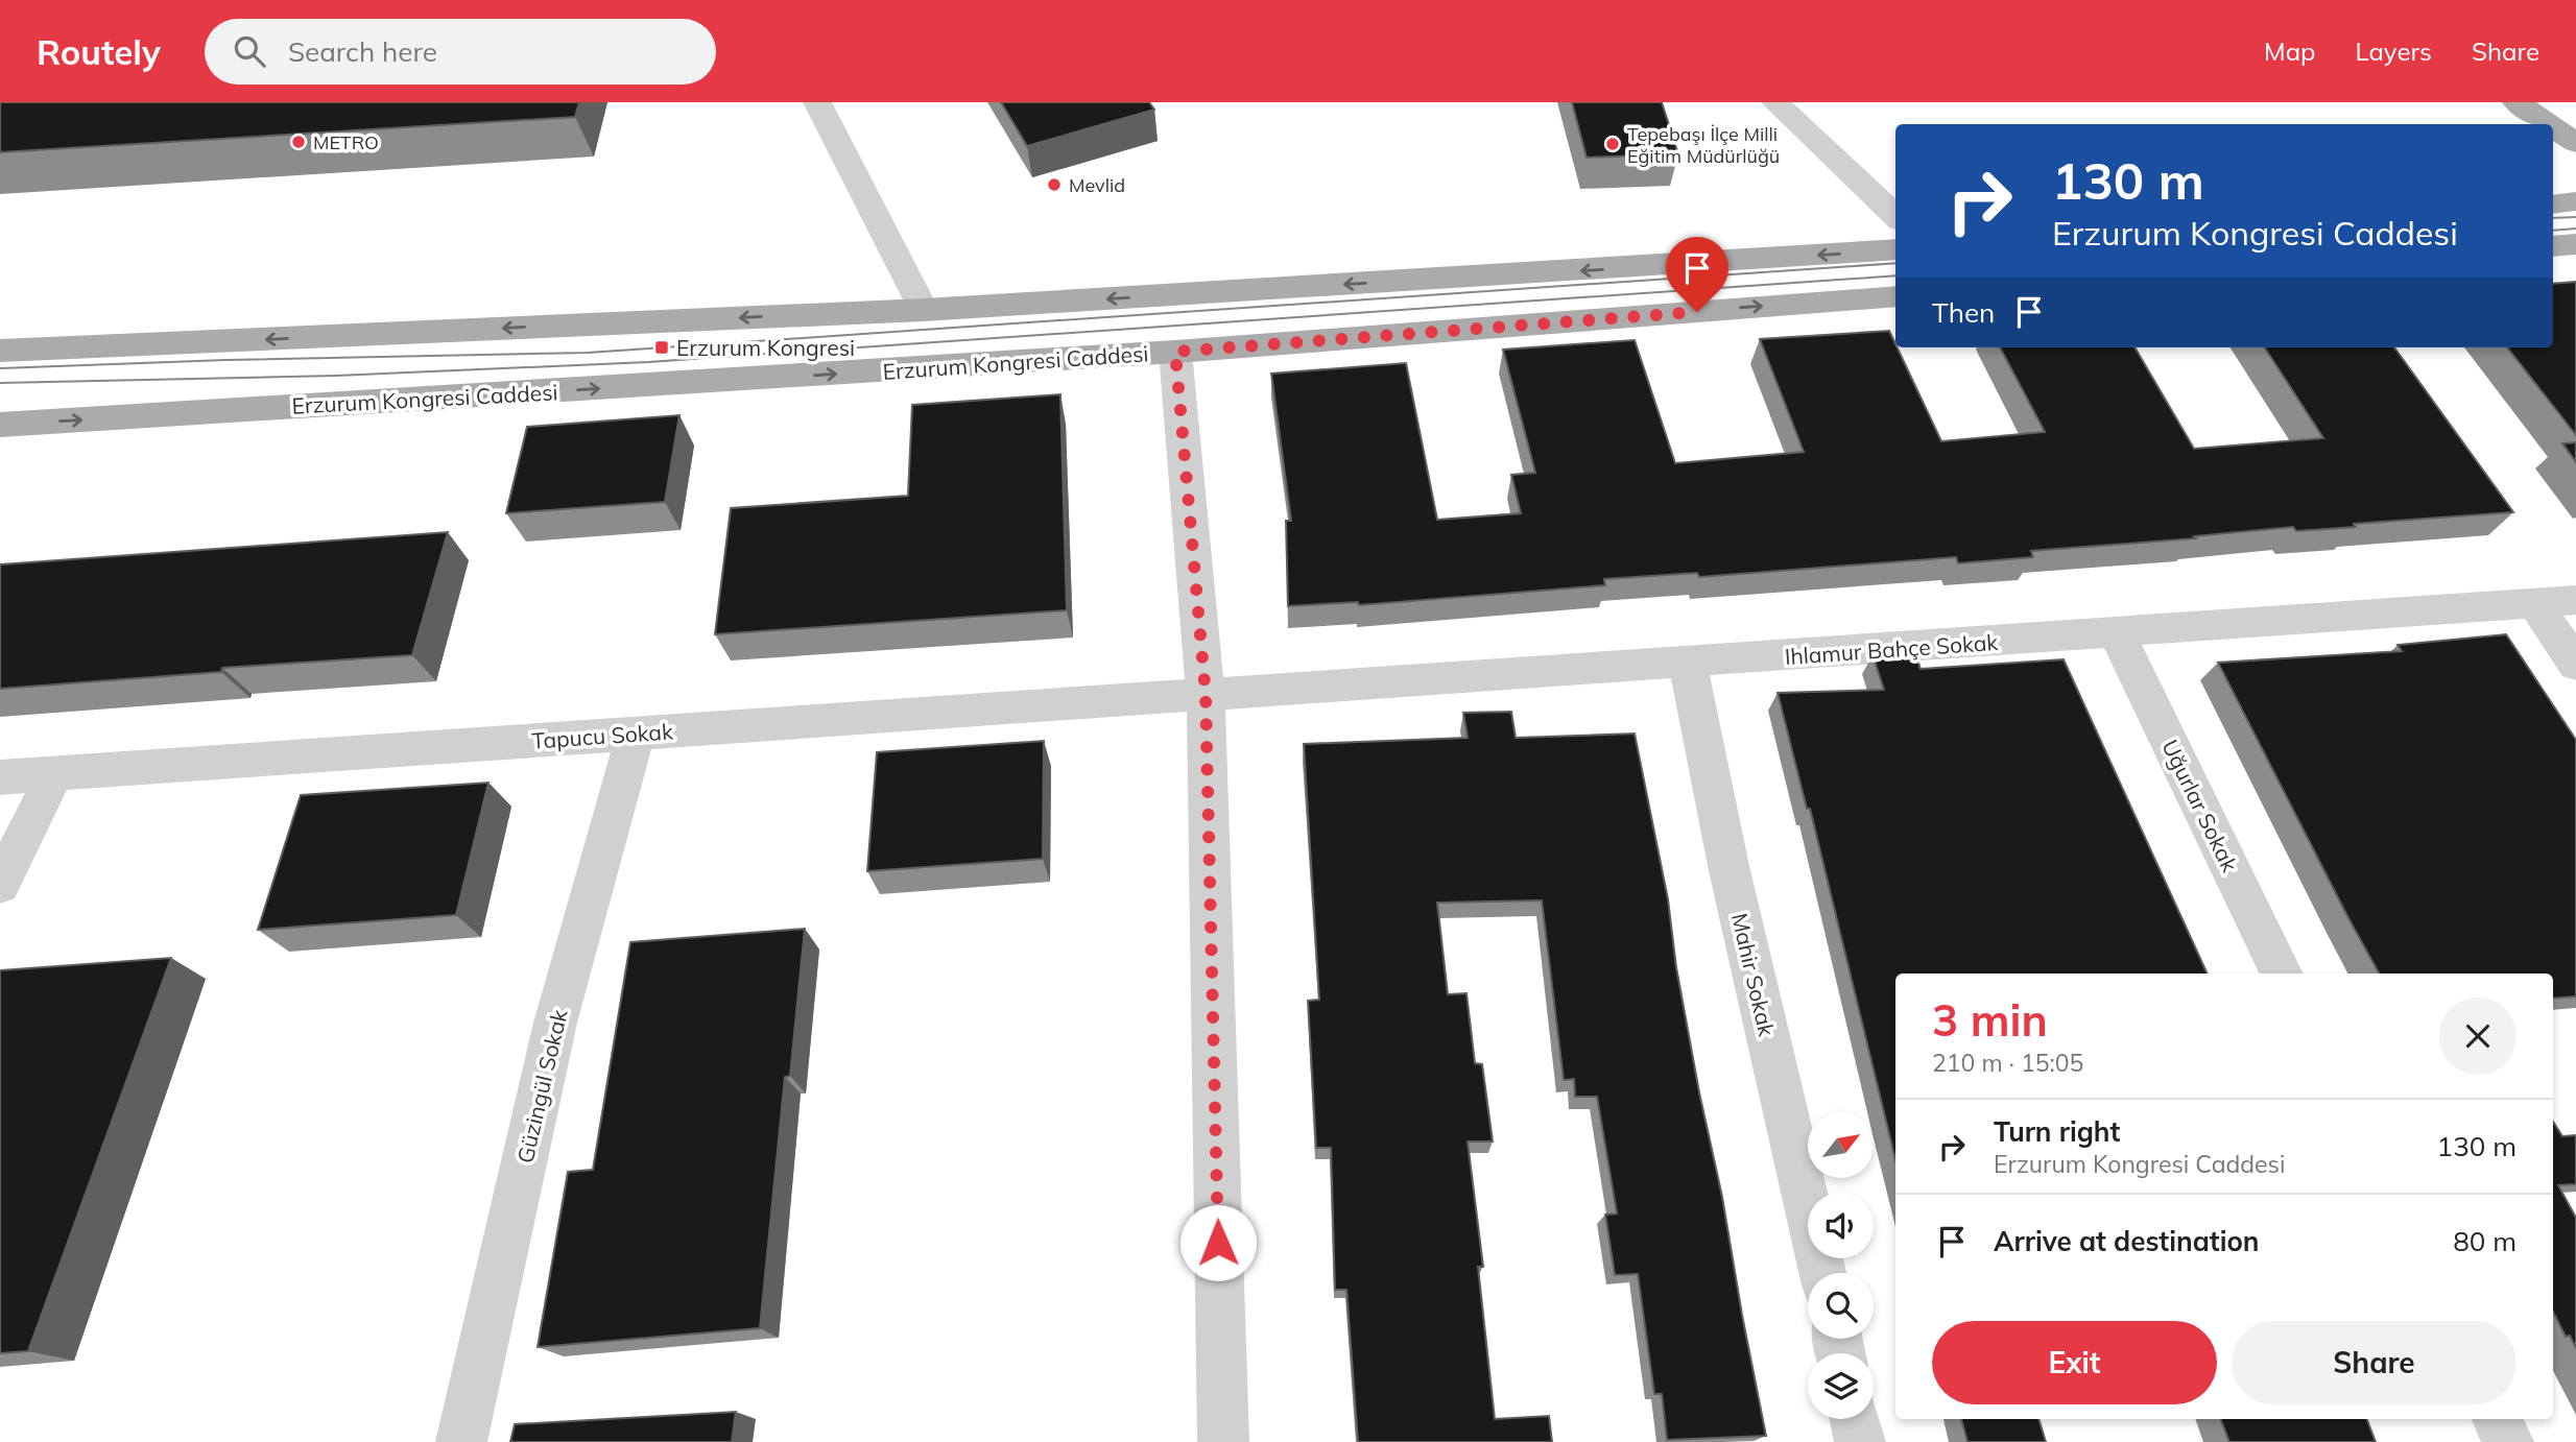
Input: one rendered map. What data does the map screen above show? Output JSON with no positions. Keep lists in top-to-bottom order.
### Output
{
  "streets": {
    "main road": ["Erzurum Kongresi Caddesi"],
    "street": [
      "Ihlamur Bahçe Sokak",
      "Tapucu Sokak",
      "Uğurlar Sokak",
      "Mahir Sokak",
      "Güzingül Sokak"
    ]
  },
  "crossings": [
    ["Ihlamur Bahçe Sokak", "Tapucu Sokak"],
    ["Ihlamur Bahçe Sokak", "Uğurlar Sokak"],
    ["Ihlamur Bahçe Sokak", "Mahir Sokak"],
    ["Tapucu Sokak", "Güzingül Sokak"]
  ],
  "places": {
    "other": ["METRO", "Tepebaşı İlçe Milli Eğitim Müdürlüğü", "Mevlid"],
    "transit": ["Erzurum Kongresi"]
  },
  "north": "top right",
  "page": {
    "header": "Routely",
    "search": "Search here",
    "nav": ["Map", "Layers", "Share"],
    "turn": ["130 m", "Erzurum Kongresi Caddesi"],
    "then": "Then",
    "heading": ["3 min", "210 m · 15:05"],
    "list": [
      {
        "name": "Turn right",
        "note": "Erzurum Kongresi Caddesi",
        "value": "130 m"
      },
      {
        "name": "Arrive at destination",
        "value": "80 m"
      }
    ],
    "buttons": ["Exit", "Share"]
  }
}
